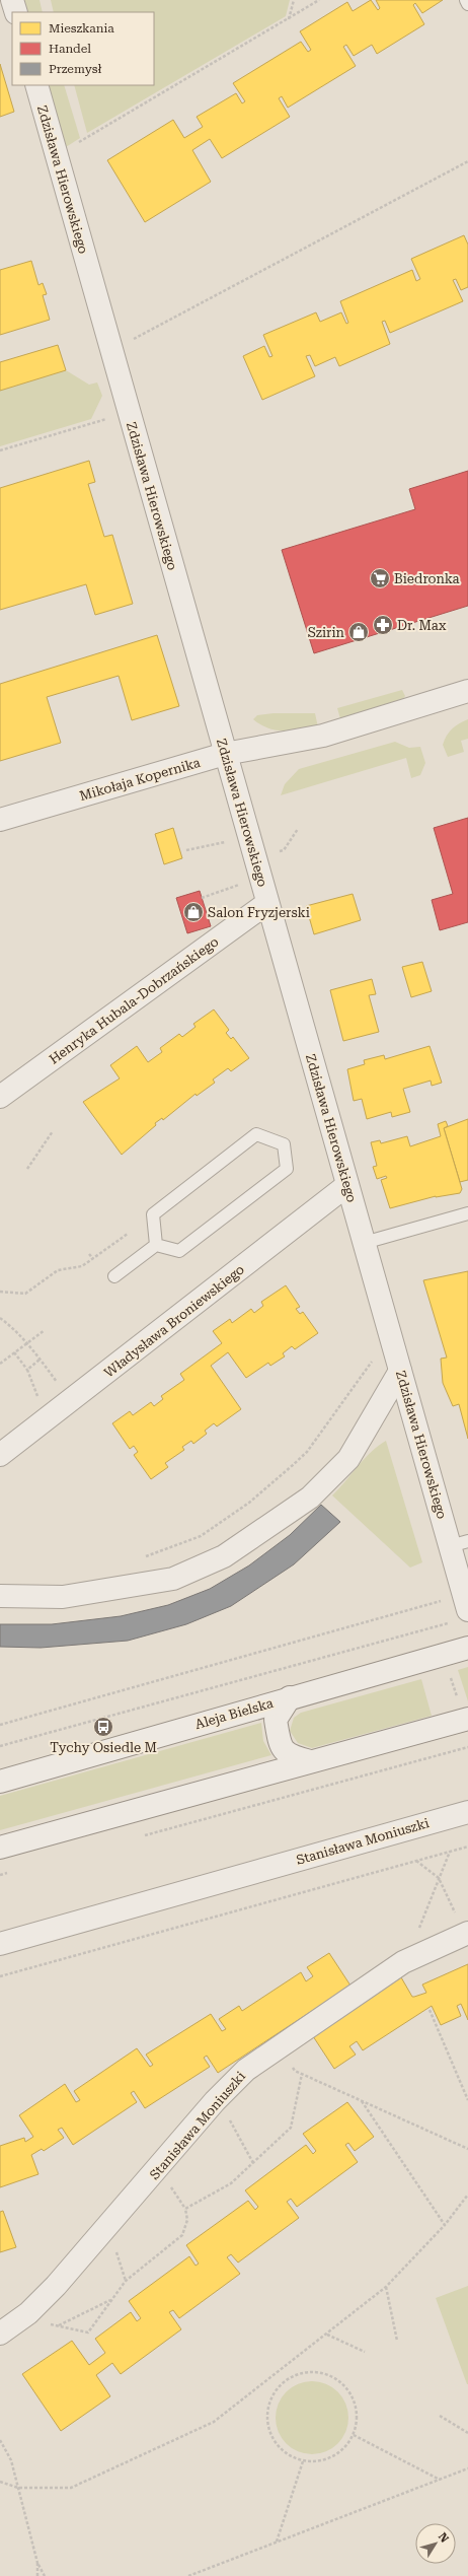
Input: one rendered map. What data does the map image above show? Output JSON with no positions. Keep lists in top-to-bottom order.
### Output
{
  "streets": {
    "street": [
      "Zdzisława Hierowskiego",
      "Mikołaja Kopernika",
      "Henryka Hubala-Dobrzańskiego",
      "Władysława Broniewskiego",
      "Aleja Bielska",
      "Stanisława Moniuszki"
    ]
  },
  "crossings": [
    ["Zdzisława Hierowskiego", "Mikołaja Kopernika"],
    ["Zdzisława Hierowskiego", "Henryka Hubala-Dobrzańskiego"],
    ["Zdzisława Hierowskiego", "Władysława Broniewskiego"]
  ],
  "places": {
    "supermarket": ["Biedronka"],
    "pharmacy": ["Dr. Max"],
    "shop": ["Szirin", "Salon Fryzjerski"],
    "bus stop": ["Tychy Osiedle M"]
  },
  "legend": ["Mieszkania", "Handel", "Przemysł"],
  "north": "top right"
}
